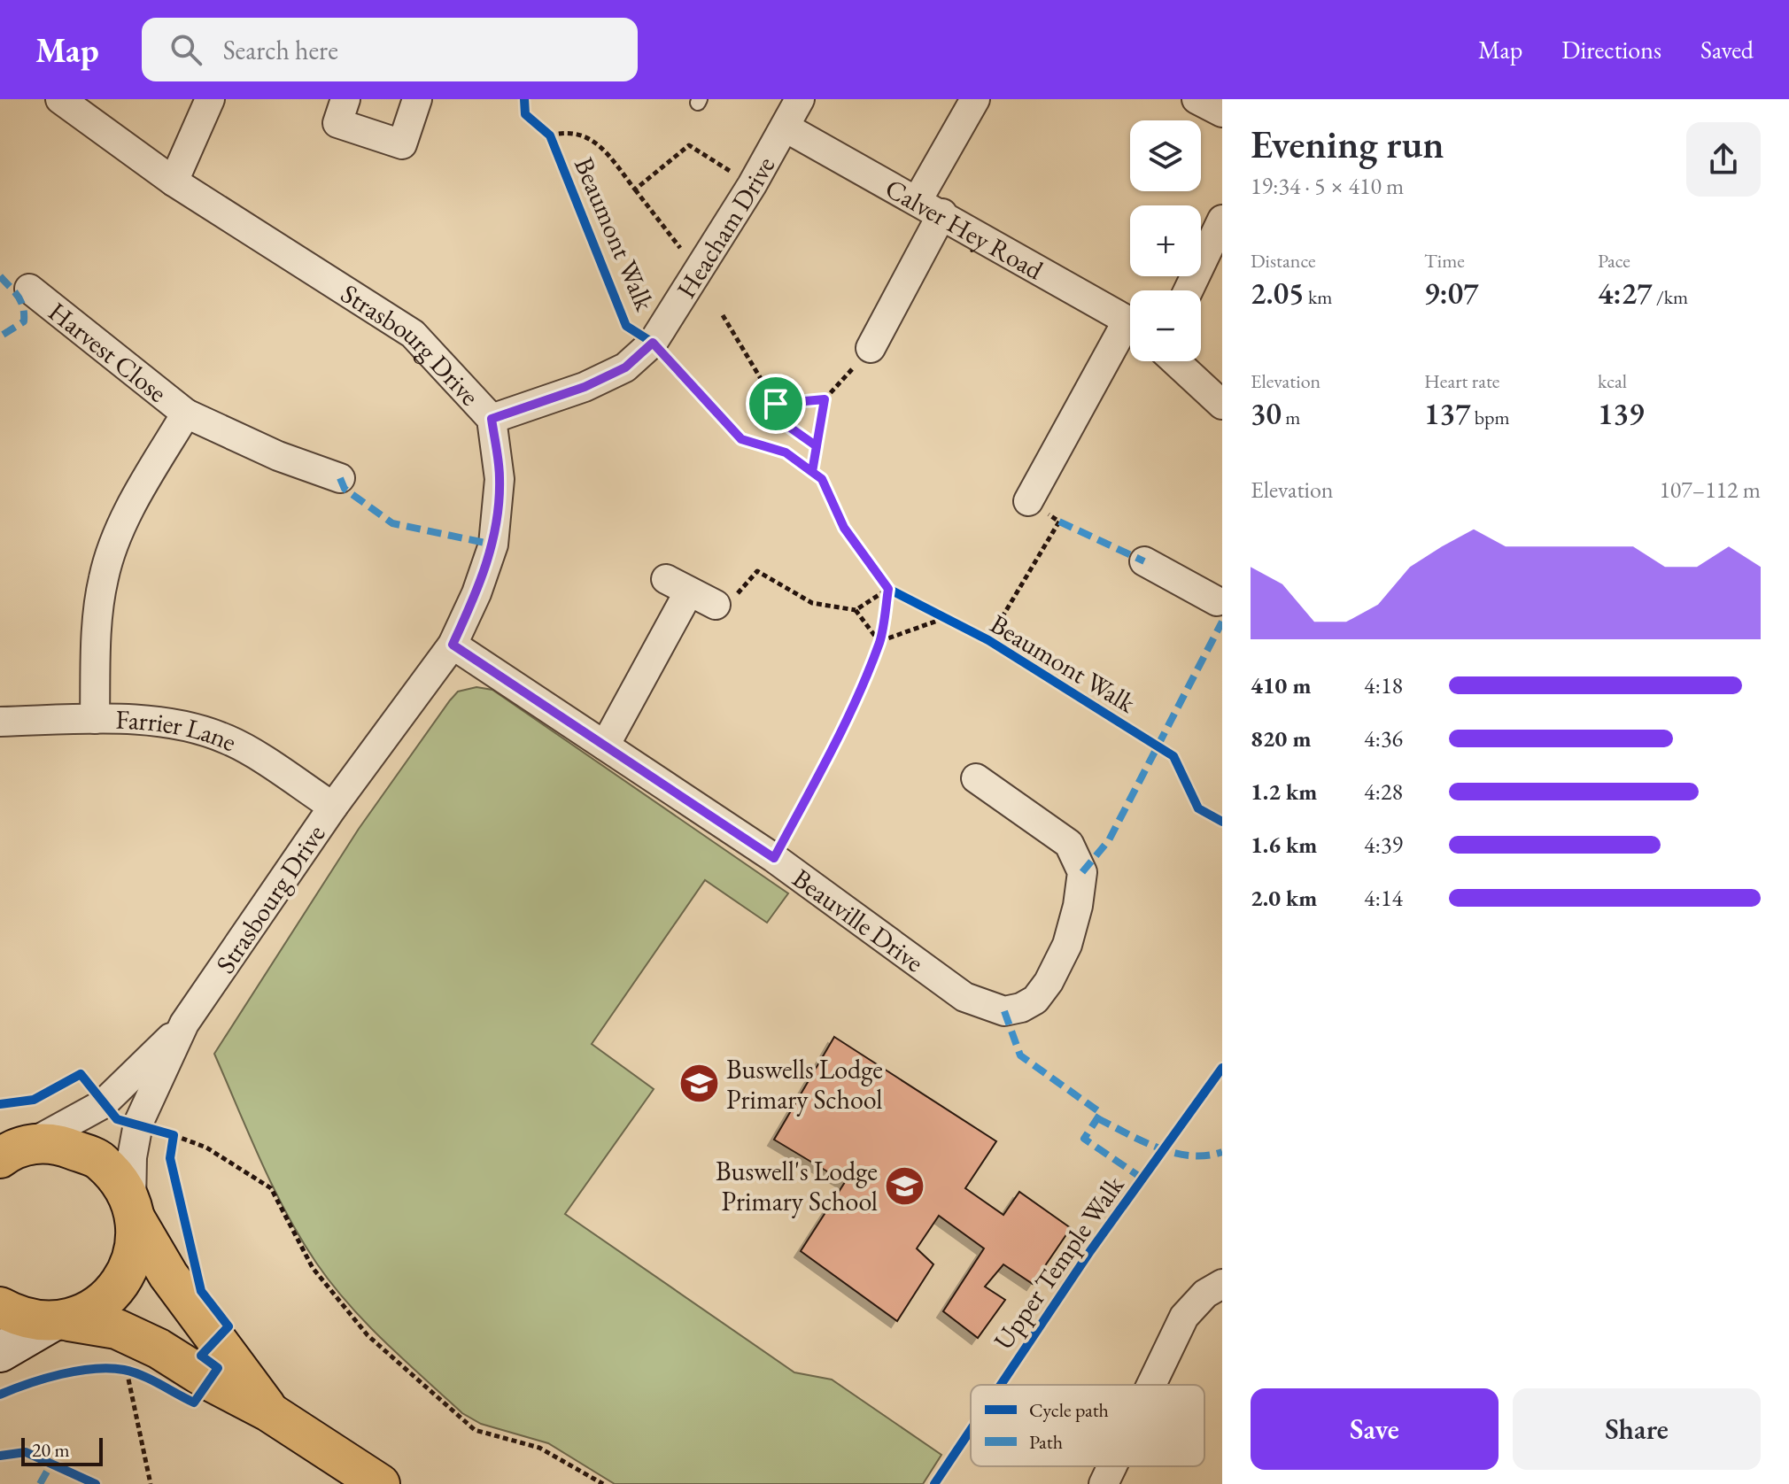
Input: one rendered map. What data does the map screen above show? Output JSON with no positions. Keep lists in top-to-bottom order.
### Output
{
  "streets": {
    "street": [
      "Heacham Drive",
      "Calver Hey Road",
      "Strasbourg Drive",
      "Harvest Close",
      "Farrier Lane",
      "Beauville Drive"
    ],
    "cycle path": ["Beaumont Walk", "Upper Temple Walk"]
  },
  "crossings": [
    ["Heacham Drive", "Calver Hey Road"],
    ["Heacham Drive", "Strasbourg Drive"],
    ["Strasbourg Drive", "Farrier Lane"],
    ["Strasbourg Drive", "Beauville Drive"],
    ["Harvest Close", "Farrier Lane"]
  ],
  "places": {
    "school or university": ["Buswells Lodge Primary School", "Buswell's Lodge Primary School"]
  },
  "legend": ["Cycle path", "Path"],
  "scale_bar": "20 m",
  "page": {
    "header": "Map",
    "search": "Search here",
    "nav": ["Map", "Directions", "Saved"],
    "heading": ["Evening run", "19:34 · 5 × 410 m"],
    "map_buttons": ["+", "−"],
    "stats": [
      ["Distance", "2.05 km"],
      ["Time", "9:07"],
      ["Pace", "4:27 /km"],
      ["Elevation", "30 m"],
      ["Heart rate", "137 bpm"],
      ["kcal", "139"]
    ],
    "chart": ["Elevation", "107–112 m"],
    "list": [
      {
        "name": "410 m",
        "note": "4:18"
      },
      {
        "name": "820 m",
        "note": "4:36"
      },
      {
        "name": "1.2 km",
        "note": "4:28"
      },
      {
        "name": "1.6 km",
        "note": "4:39"
      },
      {
        "name": "2.0 km",
        "note": "4:14"
      }
    ],
    "buttons": ["Save", "Share"],
    "scale": "20 m"
  }
}
